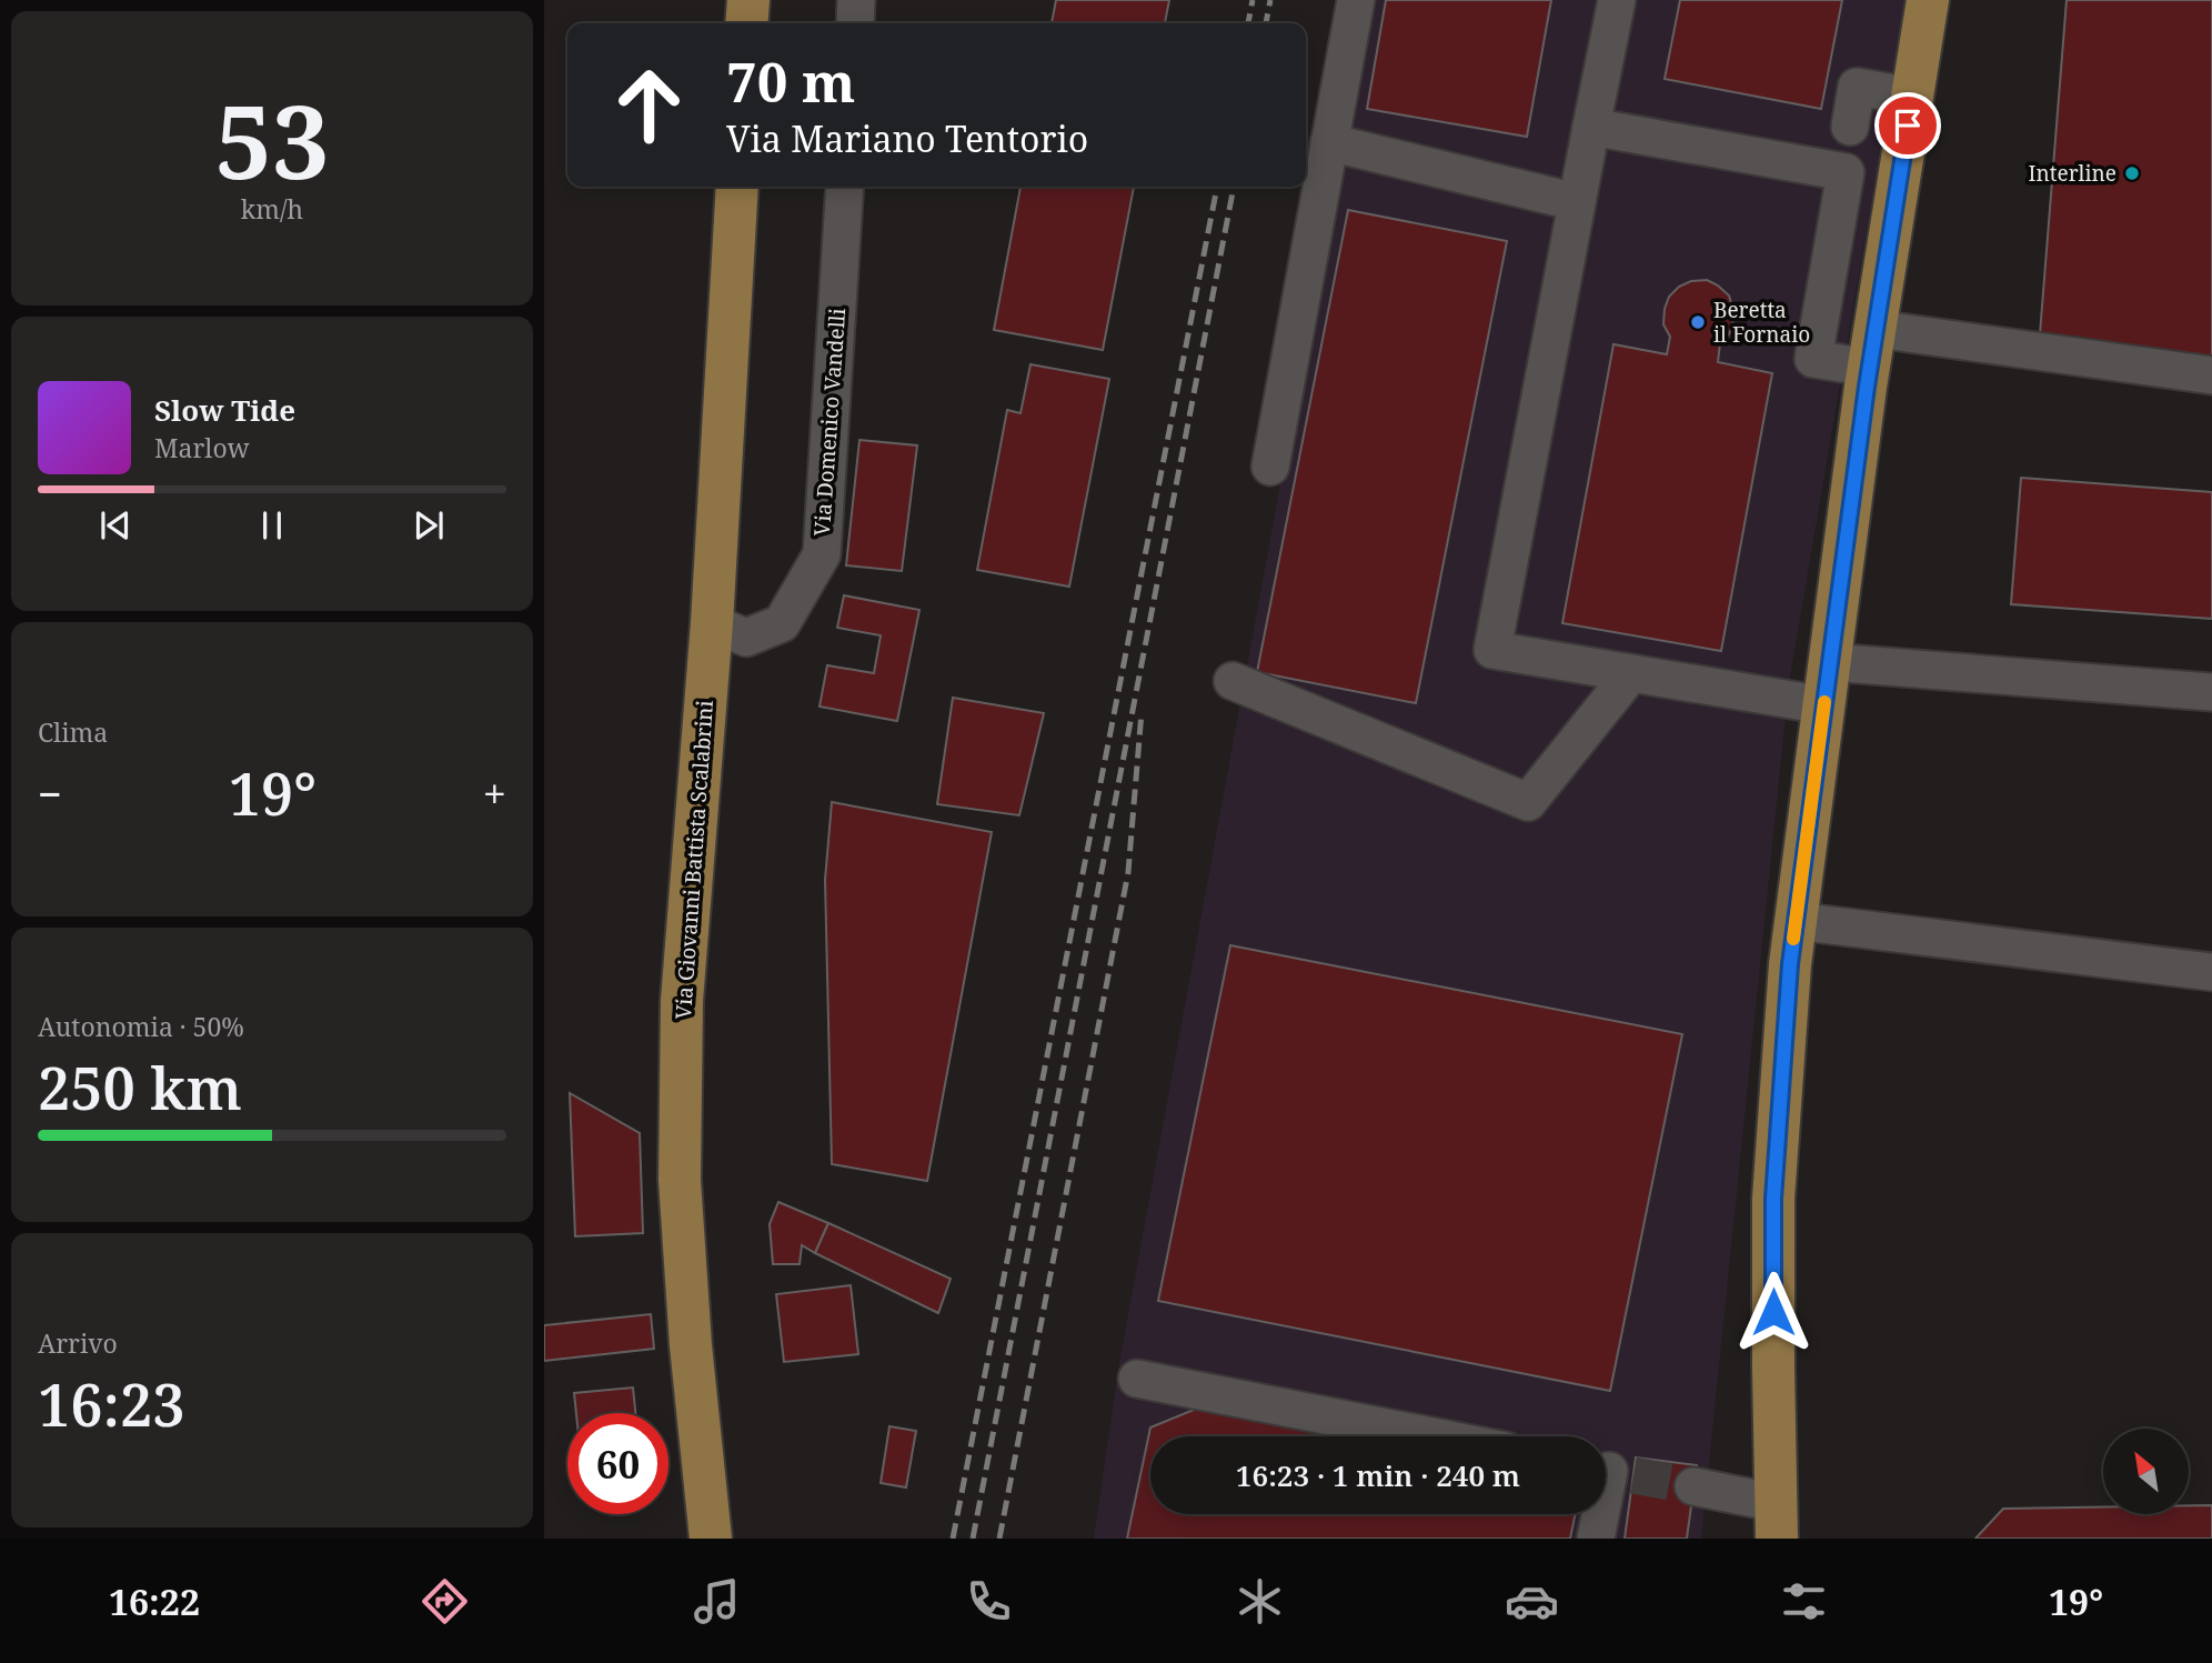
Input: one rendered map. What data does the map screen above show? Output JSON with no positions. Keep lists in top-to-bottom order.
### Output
{
  "streets": {
    "main road": ["Via Giovanni Battista Scalabrini"],
    "lane": ["Via Domenico Vandelli"]
  },
  "crossings": [
    ["Via Domenico Vandelli", "Via Giovanni Battista Scalabrini"]
  ],
  "places": ["Interline", "Beretta il Fornaio"],
  "north": "top left",
  "page": {
    "tile": [
      ["53", "km/h"],
      "Clima",
      ["Autonomia · 50%", "250 km"],
      ["Arrivo", "16:23"]
    ],
    "turn": ["70 m", "Via Mariano Tentorio"],
    "song": ["Slow Tide", "Marlow"],
    "heat": ["−", "19°", "+"],
    "limit": "60",
    "trip": "16:23 · 1 min · 240 m",
    "tabs": ["16:22", "19°"]
  }
}
